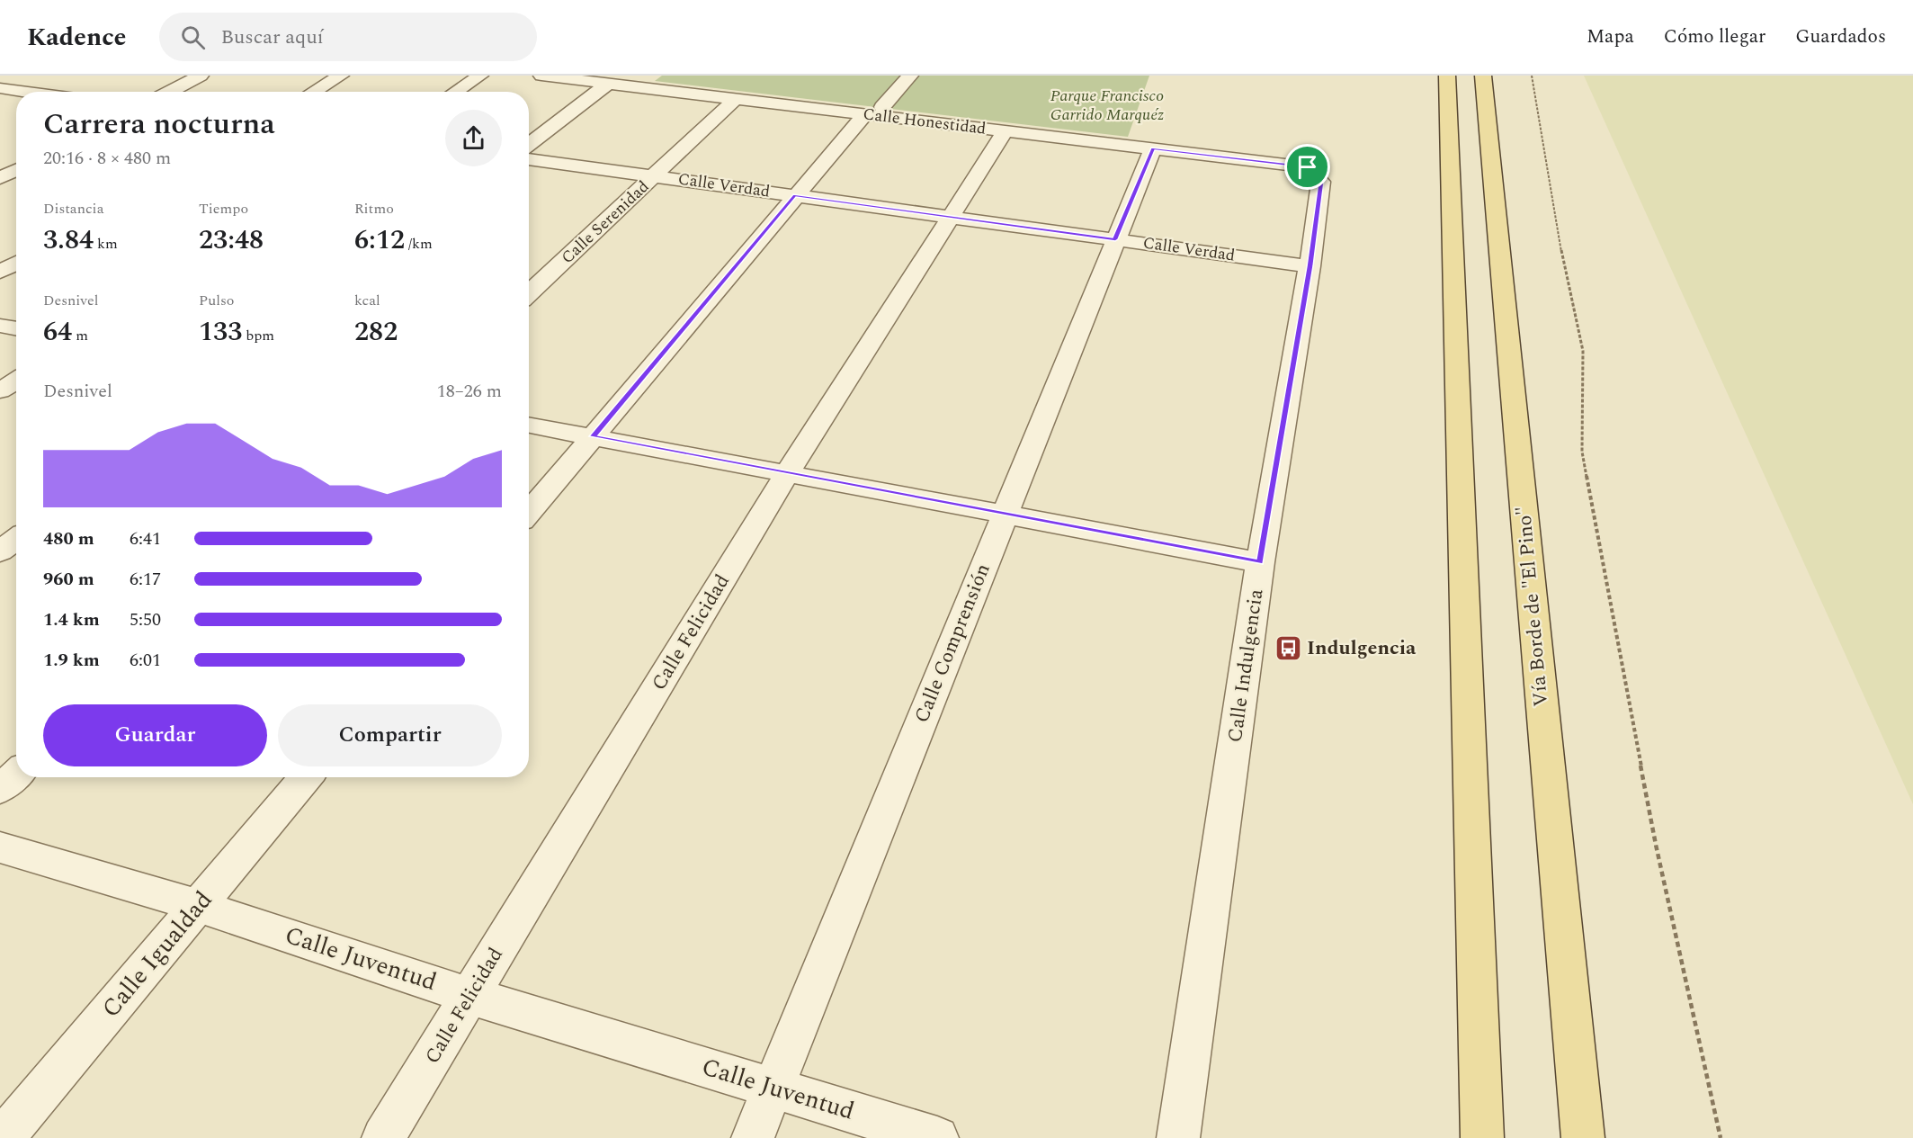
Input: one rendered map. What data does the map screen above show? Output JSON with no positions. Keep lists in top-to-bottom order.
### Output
{
  "streets": {
    "main road": ["Vía Borde de \"El Pino\""],
    "street": [
      "Calle Honestidad",
      "Calle Verdad",
      "Calle Serenidad",
      "Calle Felicidad",
      "Calle Comprensión",
      "Calle Indulgencia",
      "Calle Igualdad",
      "Calle Juventud"
    ]
  },
  "crossings": [
    ["Calle Honestidad", "Calle Serenidad"],
    ["Calle Honestidad", "Calle Felicidad"],
    ["Calle Honestidad", "Calle Comprensión"],
    ["Calle Honestidad", "Calle Indulgencia"],
    ["Calle Verdad", "Calle Serenidad"],
    ["Calle Verdad", "Calle Felicidad"],
    ["Calle Verdad", "Calle Comprensión"],
    ["Calle Verdad", "Calle Indulgencia"],
    ["Calle Felicidad", "Calle Juventud"],
    ["Calle Comprensión", "Calle Juventud"],
    ["Calle Igualdad", "Calle Juventud"]
  ],
  "parks": ["Parque Francisco Garrido Marquéz"],
  "places": {
    "bus stop": ["Indulgencia"]
  },
  "page": {
    "header": "Kadence",
    "search": "Buscar aquí",
    "nav": ["Mapa", "Cómo llegar", "Guardados"],
    "heading": ["Carrera nocturna", "20:16 · 8 × 480 m"],
    "stats": [
      ["Distancia", "3.84 km"],
      ["Tiempo", "23:48"],
      ["Ritmo", "6:12 /km"],
      ["Desnivel", "64 m"],
      ["Pulso", "133 bpm"],
      ["kcal", "282"]
    ],
    "chart": ["Desnivel", "18–26 m"],
    "list": [
      {
        "name": "480 m",
        "note": "6:41"
      },
      {
        "name": "960 m",
        "note": "6:17"
      },
      {
        "name": "1.4 km",
        "note": "5:50"
      },
      {
        "name": "1.9 km",
        "note": "6:01"
      }
    ],
    "buttons": ["Guardar", "Compartir"]
  }
}
